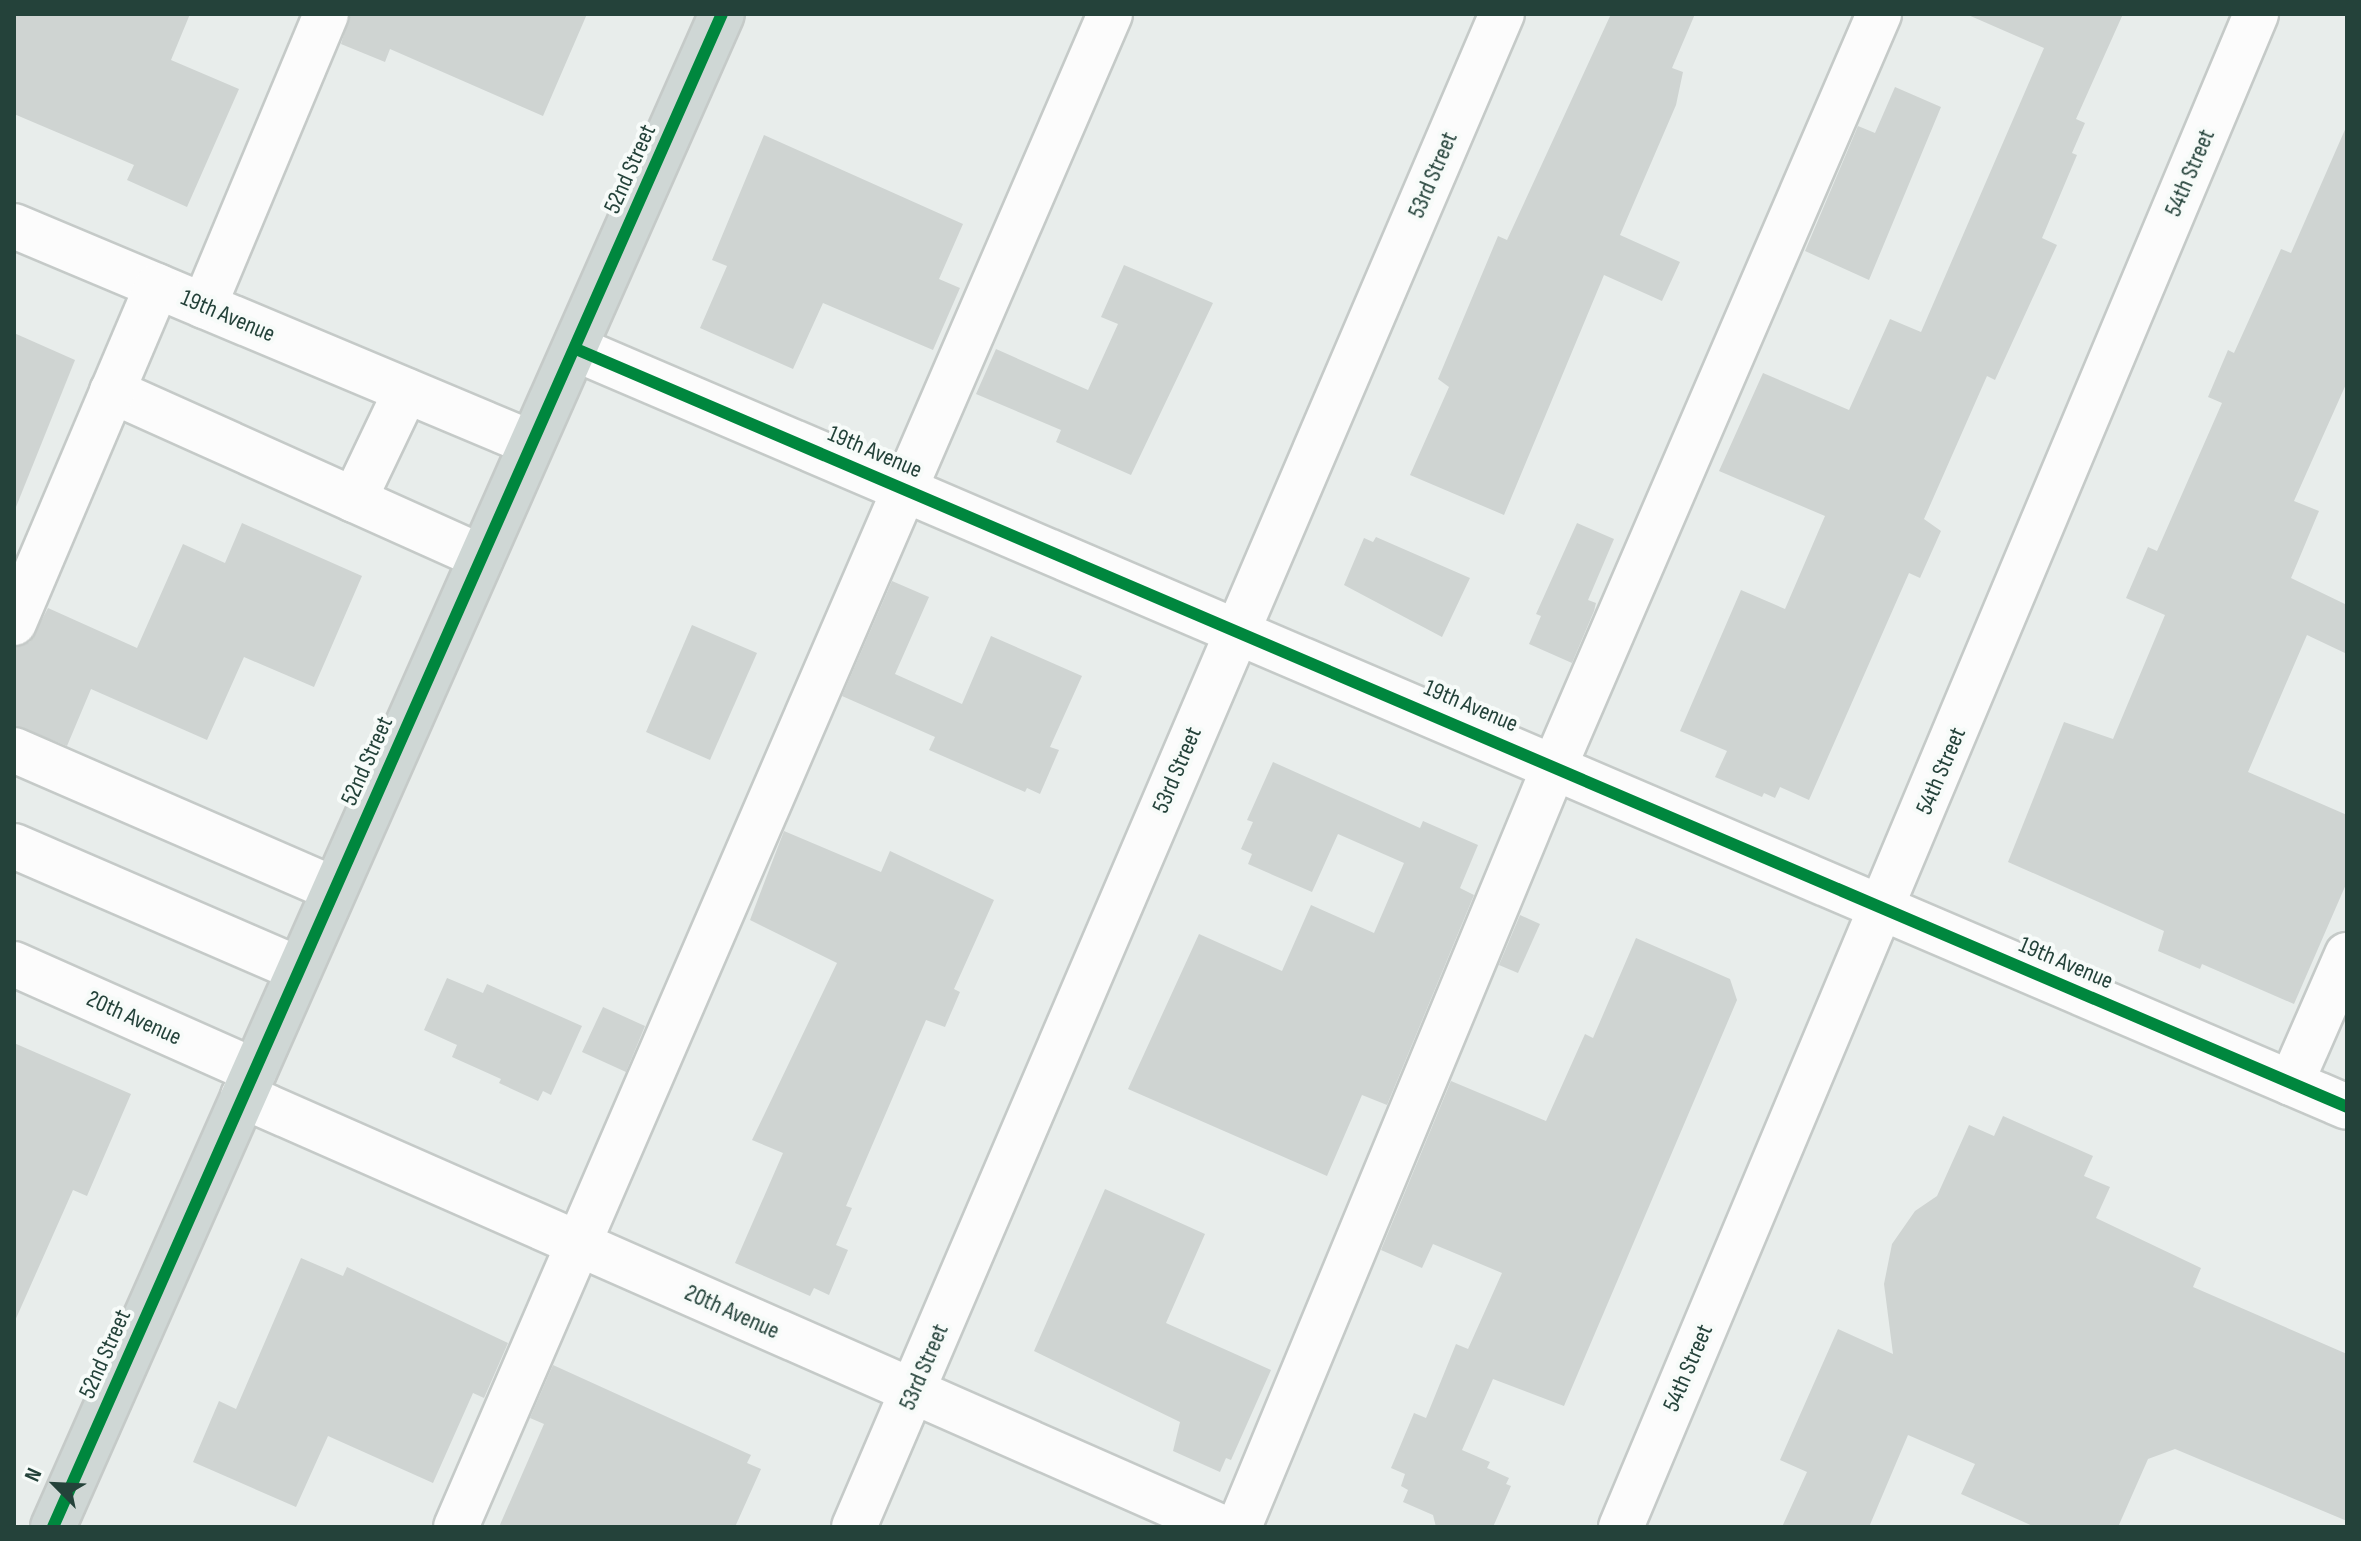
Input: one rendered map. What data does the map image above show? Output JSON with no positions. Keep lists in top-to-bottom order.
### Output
{
  "streets": {
    "main road": ["52nd Street"],
    "street": [
      "54th Street",
      "53rd Street",
      "19th Avenue",
      "20th Avenue"
    ]
  },
  "crossings": [
    ["52nd Street", "19th Avenue"],
    ["52nd Street", "20th Avenue"],
    ["54th Street", "19th Avenue"],
    ["53rd Street", "19th Avenue"],
    ["53rd Street", "20th Avenue"]
  ],
  "north": "top left"
}
